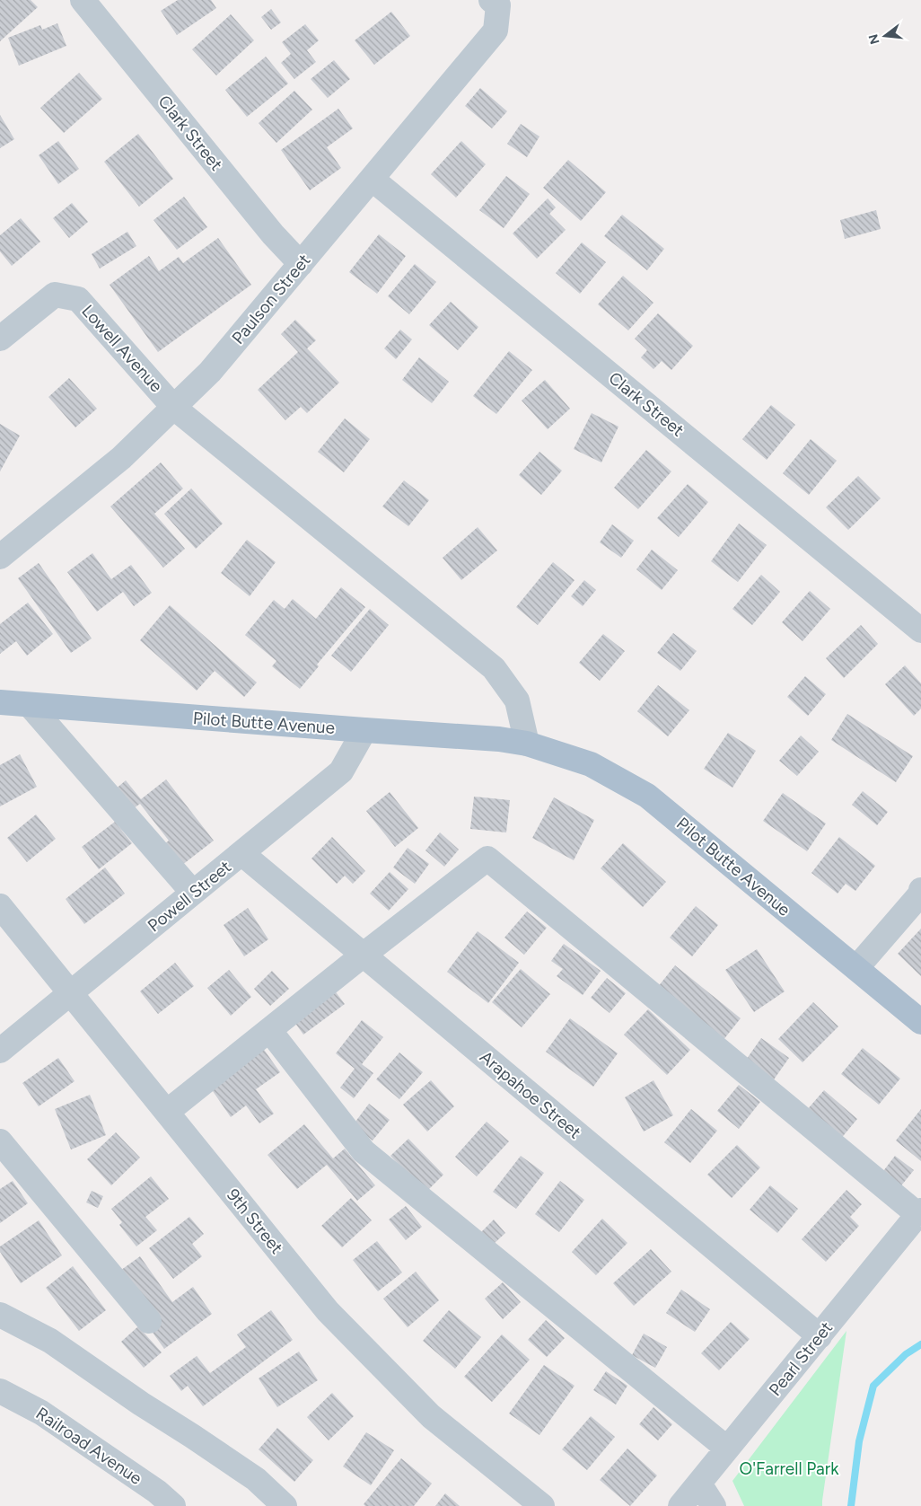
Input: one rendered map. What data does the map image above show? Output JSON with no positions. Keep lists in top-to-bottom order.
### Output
{
  "streets": {
    "main road": ["Pilot Butte Avenue"],
    "street": [
      "Clark Street",
      "Paulson Street",
      "Lowell Avenue",
      "Powell Street",
      "Arapahoe Street",
      "9th Street",
      "Pearl Street",
      "Railroad Avenue"
    ]
  },
  "crossings": [
    ["Clark Street", "Paulson Street"],
    ["Paulson Street", "Lowell Avenue"],
    ["Pilot Butte Avenue", "Powell Street"],
    ["Powell Street", "Arapahoe Street"],
    ["Powell Street", "9th Street"],
    ["Arapahoe Street", "Pearl Street"]
  ],
  "parks": ["O'Farrell Park"],
  "north": "left"
}
